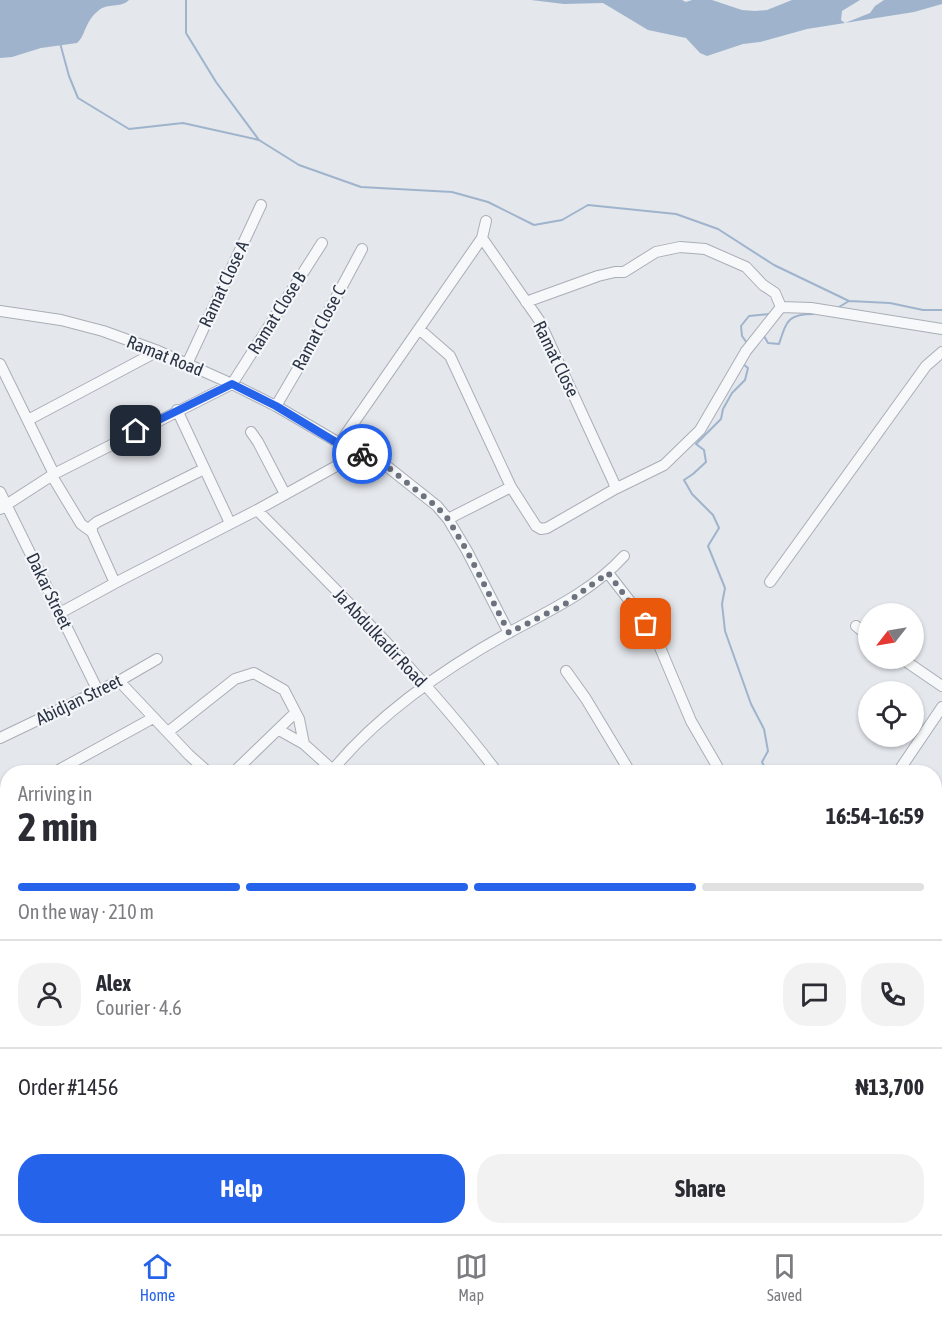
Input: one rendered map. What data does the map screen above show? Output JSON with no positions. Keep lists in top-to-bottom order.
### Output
{
  "streets": {
    "street": [
      "Ramat Close A",
      "Ramat Close B",
      "Ramat Close C",
      "Ramat Road",
      "Ramat Close",
      "Dakar Street",
      "Ja Abdulkadir Road",
      "Abidjan Street"
    ]
  },
  "crossings": [
    ["Ramat Close A", "Ramat Road"],
    ["Ramat Close B", "Ramat Road"],
    ["Ramat Close C", "Ramat Road"],
    ["Dakar Street", "Abidjan Street"]
  ],
  "north": "bottom left",
  "page": {
    "heading": ["2 min", "Arriving in", "16:54–16:59"],
    "panel": [
      "Alex",
      "Courier · 4.6",
      "Order #1456",
      "₦13,700"
    ],
    "bar": "On the way · 210 m",
    "buttons": ["Help", "Share"],
    "tabs": ["Home", "Map", "Saved"]
  }
}
